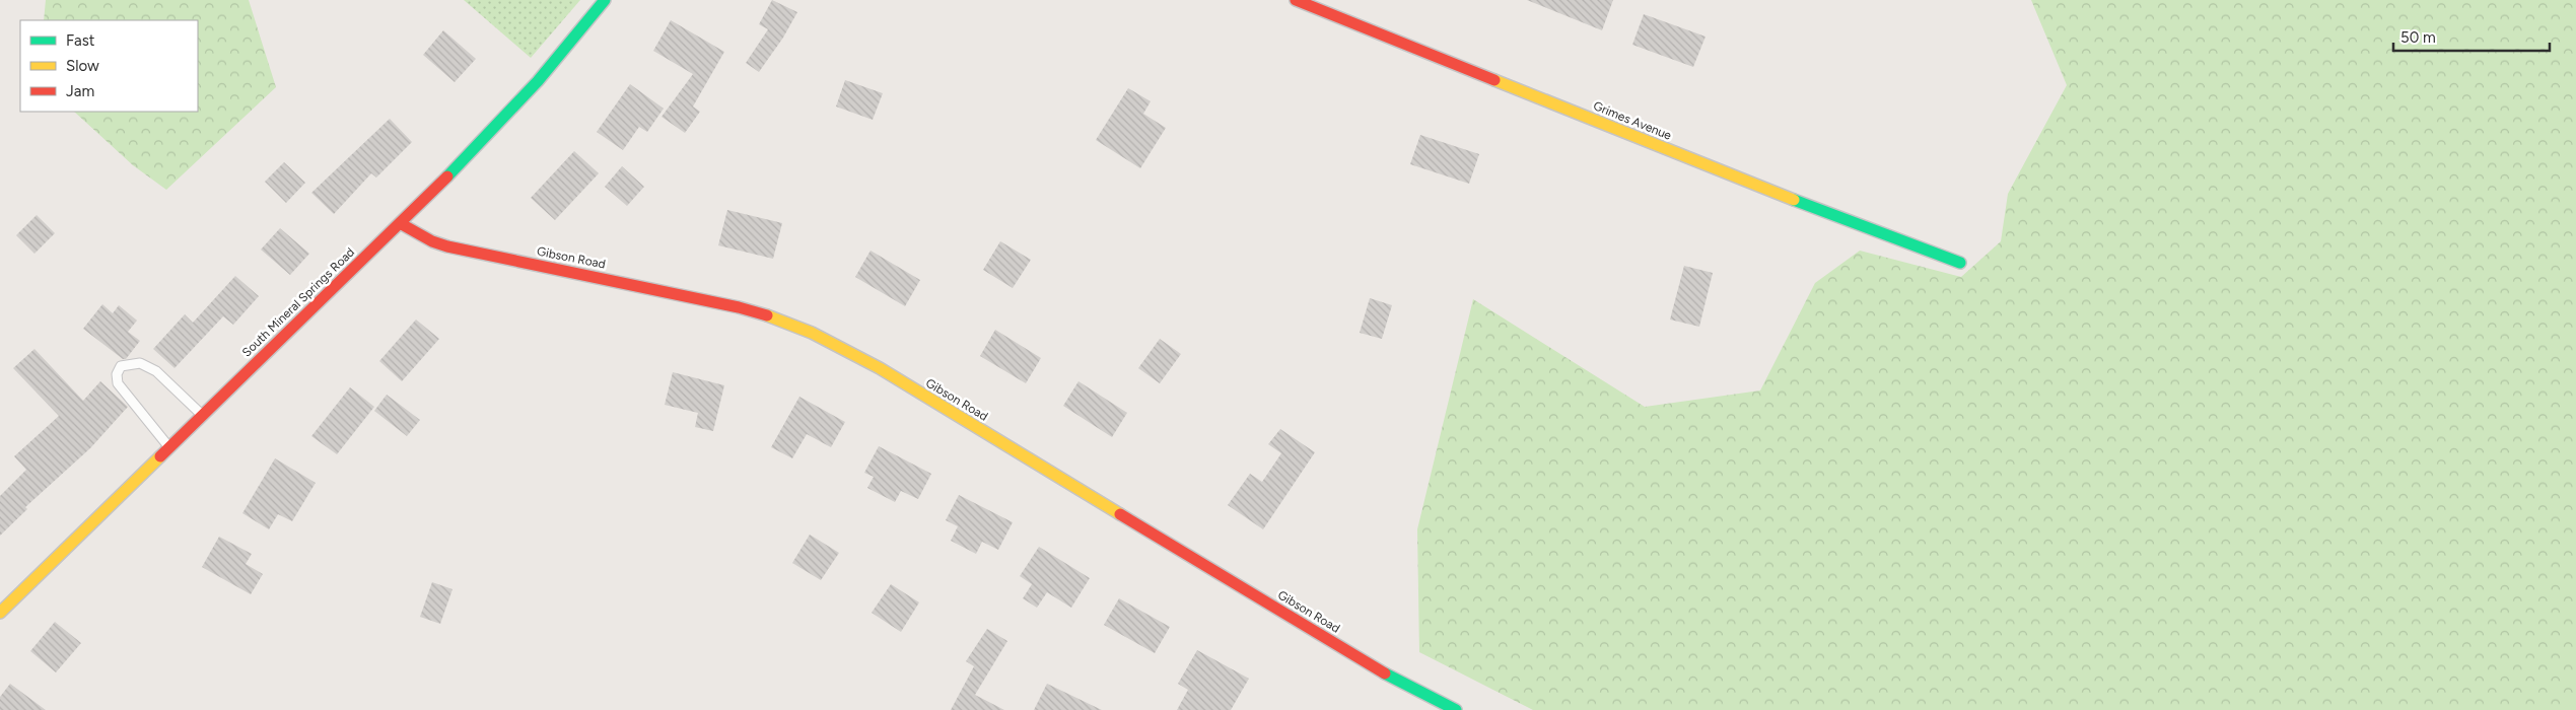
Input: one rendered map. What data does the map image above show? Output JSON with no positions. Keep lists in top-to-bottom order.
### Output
{
  "streets": {
    "street": ["Grimes Avenue", "Gibson Road", "South Mineral Springs Road"]
  },
  "crossings": [
    ["Gibson Road", "South Mineral Springs Road"]
  ],
  "legend": ["Fast", "Slow", "Jam"],
  "scale_bar": "50 m"
}
